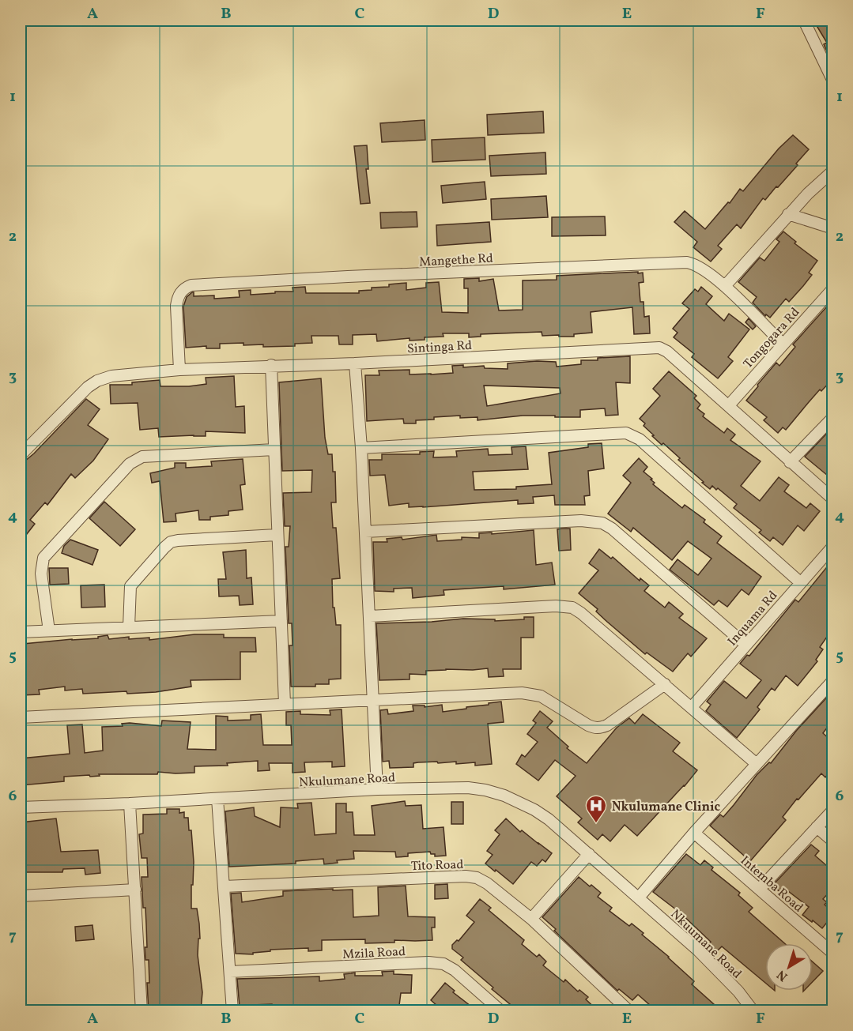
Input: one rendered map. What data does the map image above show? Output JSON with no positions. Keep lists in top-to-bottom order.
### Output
{
  "streets": {
    "street": [
      "Mangethe Rd",
      "Tongogara Rd",
      "Sintinga Rd",
      "Inquama Rd",
      "Nkulumane Road",
      "Tito Road",
      "Intemba Road",
      "Nkuumane Road",
      "Mzila Road"
    ]
  },
  "crossings": [
    ["Mangethe Rd", "Tongogara Rd"],
    ["Mangethe Rd", "Sintinga Rd"],
    ["Tongogara Rd", "Sintinga Rd"],
    ["Nkulumane Road", "Nkuumane Road"]
  ],
  "places": {
    "hospital": ["Nkulumane Clinic"]
  },
  "north": "bottom left",
  "grid": {
    "columns": [
      "A",
      "B",
      "C",
      "D",
      "E",
      "F"
    ],
    "rows": [
      "1",
      "2",
      "3",
      "4",
      "5",
      "6",
      "7"
    ]
  }
}
